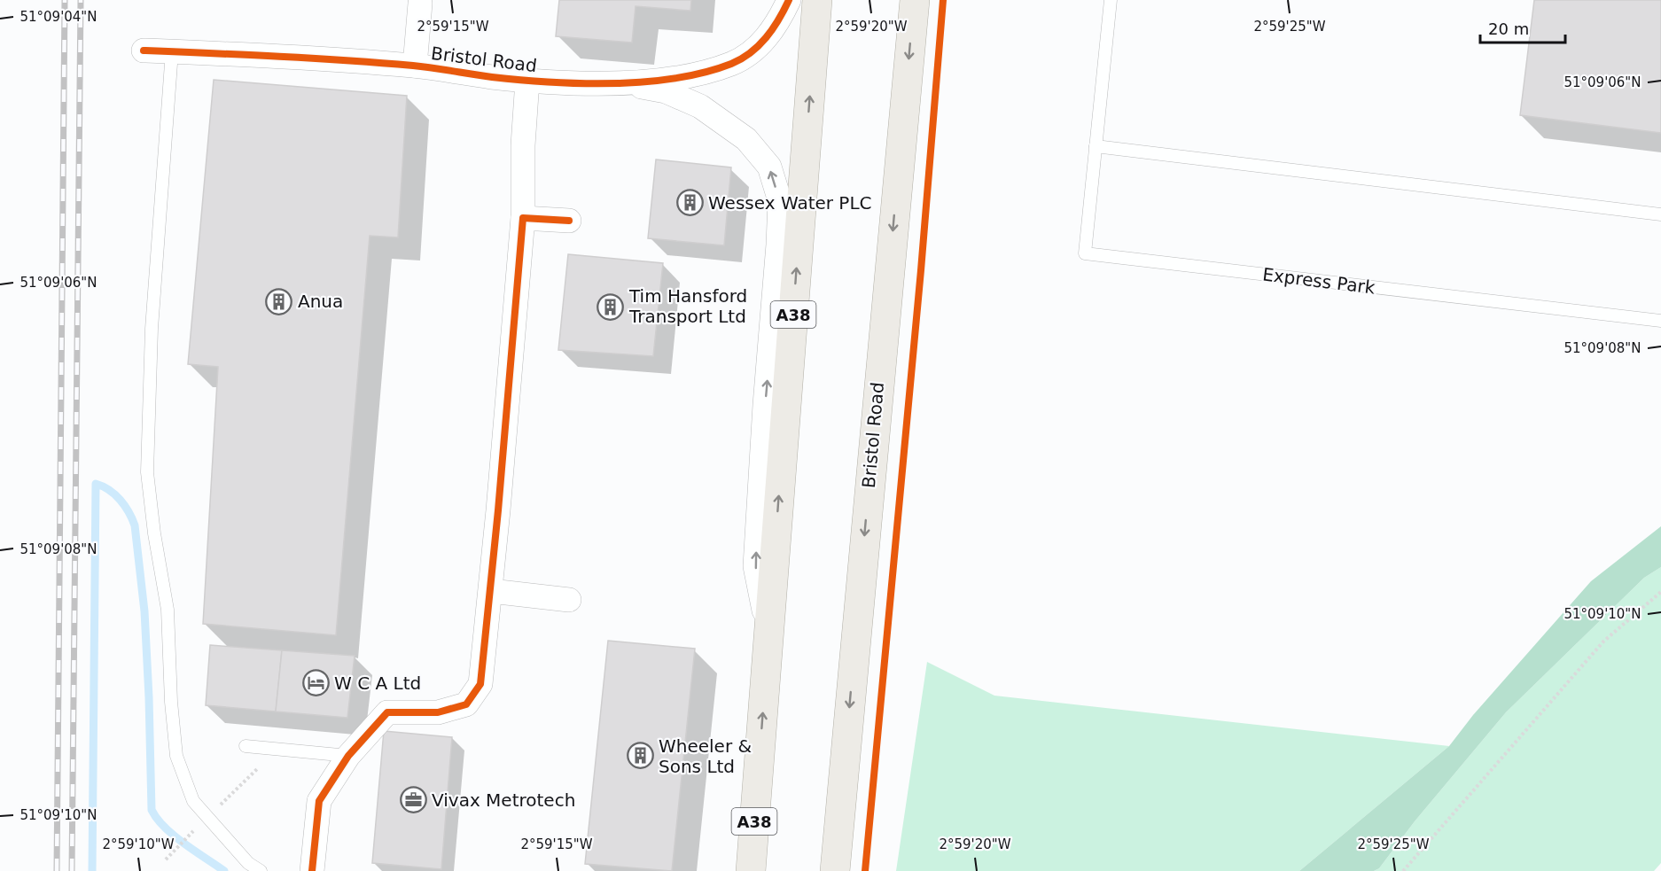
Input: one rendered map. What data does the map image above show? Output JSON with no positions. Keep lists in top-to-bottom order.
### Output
{
  "streets": {
    "main road": ["Bristol Road", "A38"],
    "lane": ["Express Park"]
  },
  "places": {
    "building": [
      "Wessex Water PLC",
      "Anua",
      "Tim Hansford Transport Ltd",
      "Wheeler & Sons Ltd"
    ],
    "hotel": ["W C A Ltd"],
    "office": ["Vivax Metrotech"]
  },
  "scale_bar": "20 m",
  "coordinates": [
    "51°09'04\"N",
    "2°59'15\"W",
    "2°59'20\"W",
    "2°59'25\"W",
    "51°09'06\"N",
    "51°09'08\"N",
    "51°09'10\"N",
    "2°59'10\"W"
  ]
}
